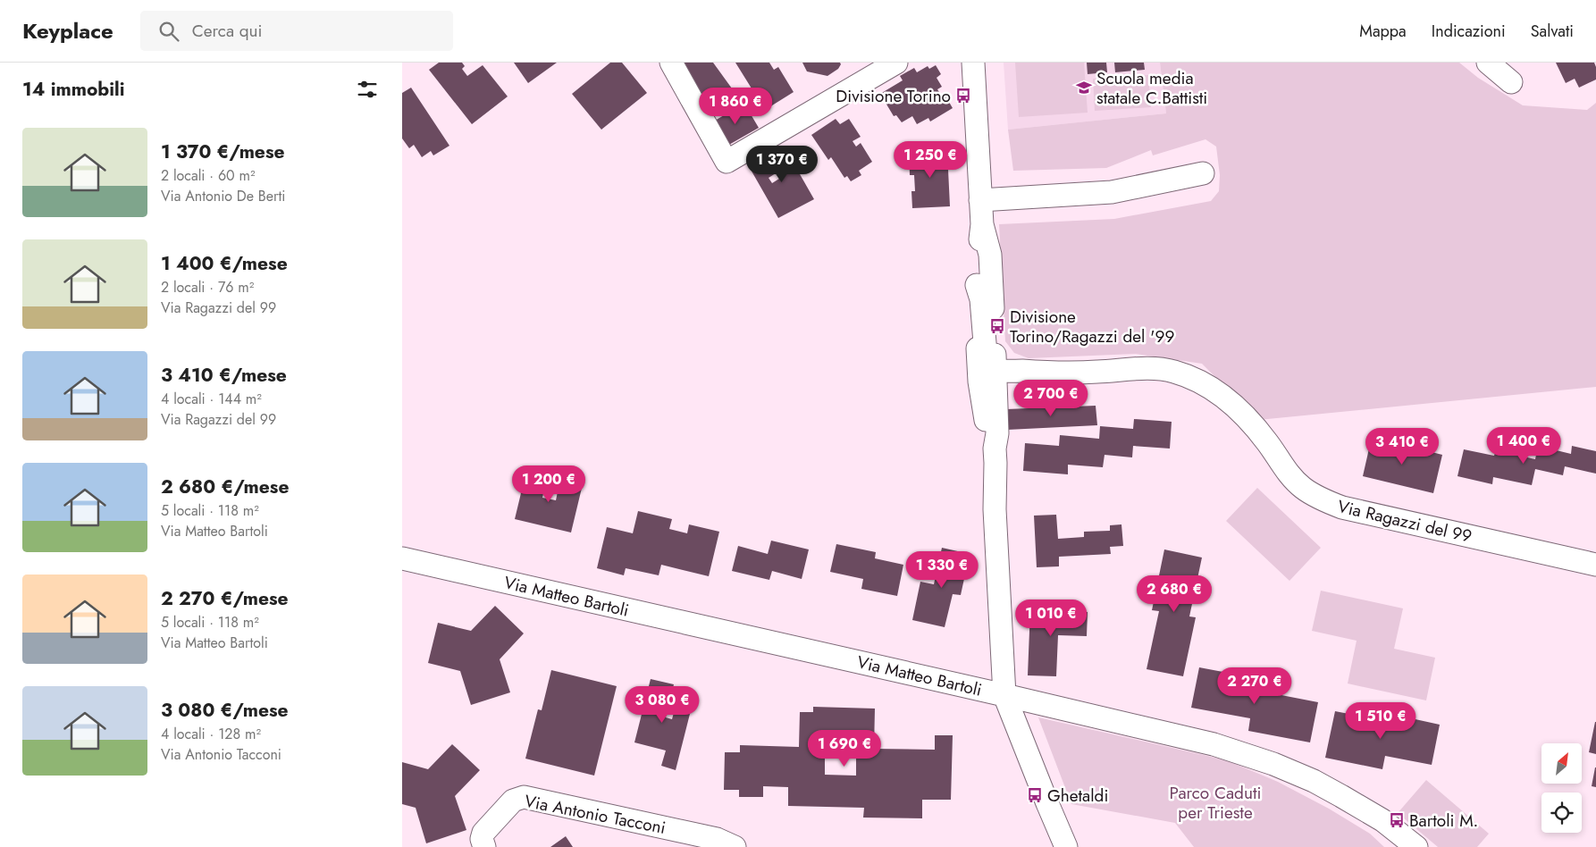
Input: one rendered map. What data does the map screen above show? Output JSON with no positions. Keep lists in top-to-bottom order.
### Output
{
  "streets": {
    "street": ["Via Ragazzi del 99", "Via Matteo Bartoli", "Via Antonio Tacconi"]
  },
  "parks": ["Parco Caduti per Trieste"],
  "places": {
    "school or university": ["Scuola media statale C.Battisti"],
    "bus stop": [
      "Divisione Torino",
      "Divisione Torino/Ragazzi del '99",
      "Ghetaldi",
      "Bartoli M."
    ]
  },
  "north": "top right",
  "page": {
    "header": "Keyplace",
    "search": "Cerca qui",
    "nav": ["Mappa", "Indicazioni", "Salvati"],
    "heading": "14 immobili",
    "price": [
      "1 860 €",
      "1 250 €",
      "1 370 €",
      "2 700 €",
      "1 400 €",
      "3 410 €",
      "1 200 €",
      "1 330 €",
      "2 680 €",
      "1 010 €",
      "2 270 €",
      "3 080 €",
      "1 510 €",
      "1 690 €"
    ],
    "list": [
      {
        "name": "1 370 €/mese",
        "note": "2 locali · 60 m² · Via Antonio De Berti"
      },
      {
        "name": "1 400 €/mese",
        "note": "2 locali · 76 m² · Via Ragazzi del 99"
      },
      {
        "name": "3 410 €/mese",
        "note": "4 locali · 144 m² · Via Ragazzi del 99"
      },
      {
        "name": "2 680 €/mese",
        "note": "5 locali · 118 m² · Via Matteo Bartoli"
      },
      {
        "name": "2 270 €/mese",
        "note": "5 locali · 118 m² · Via Matteo Bartoli"
      },
      {
        "name": "3 080 €/mese",
        "note": "4 locali · 128 m² · Via Antonio Tacconi"
      }
    ]
  }
}
